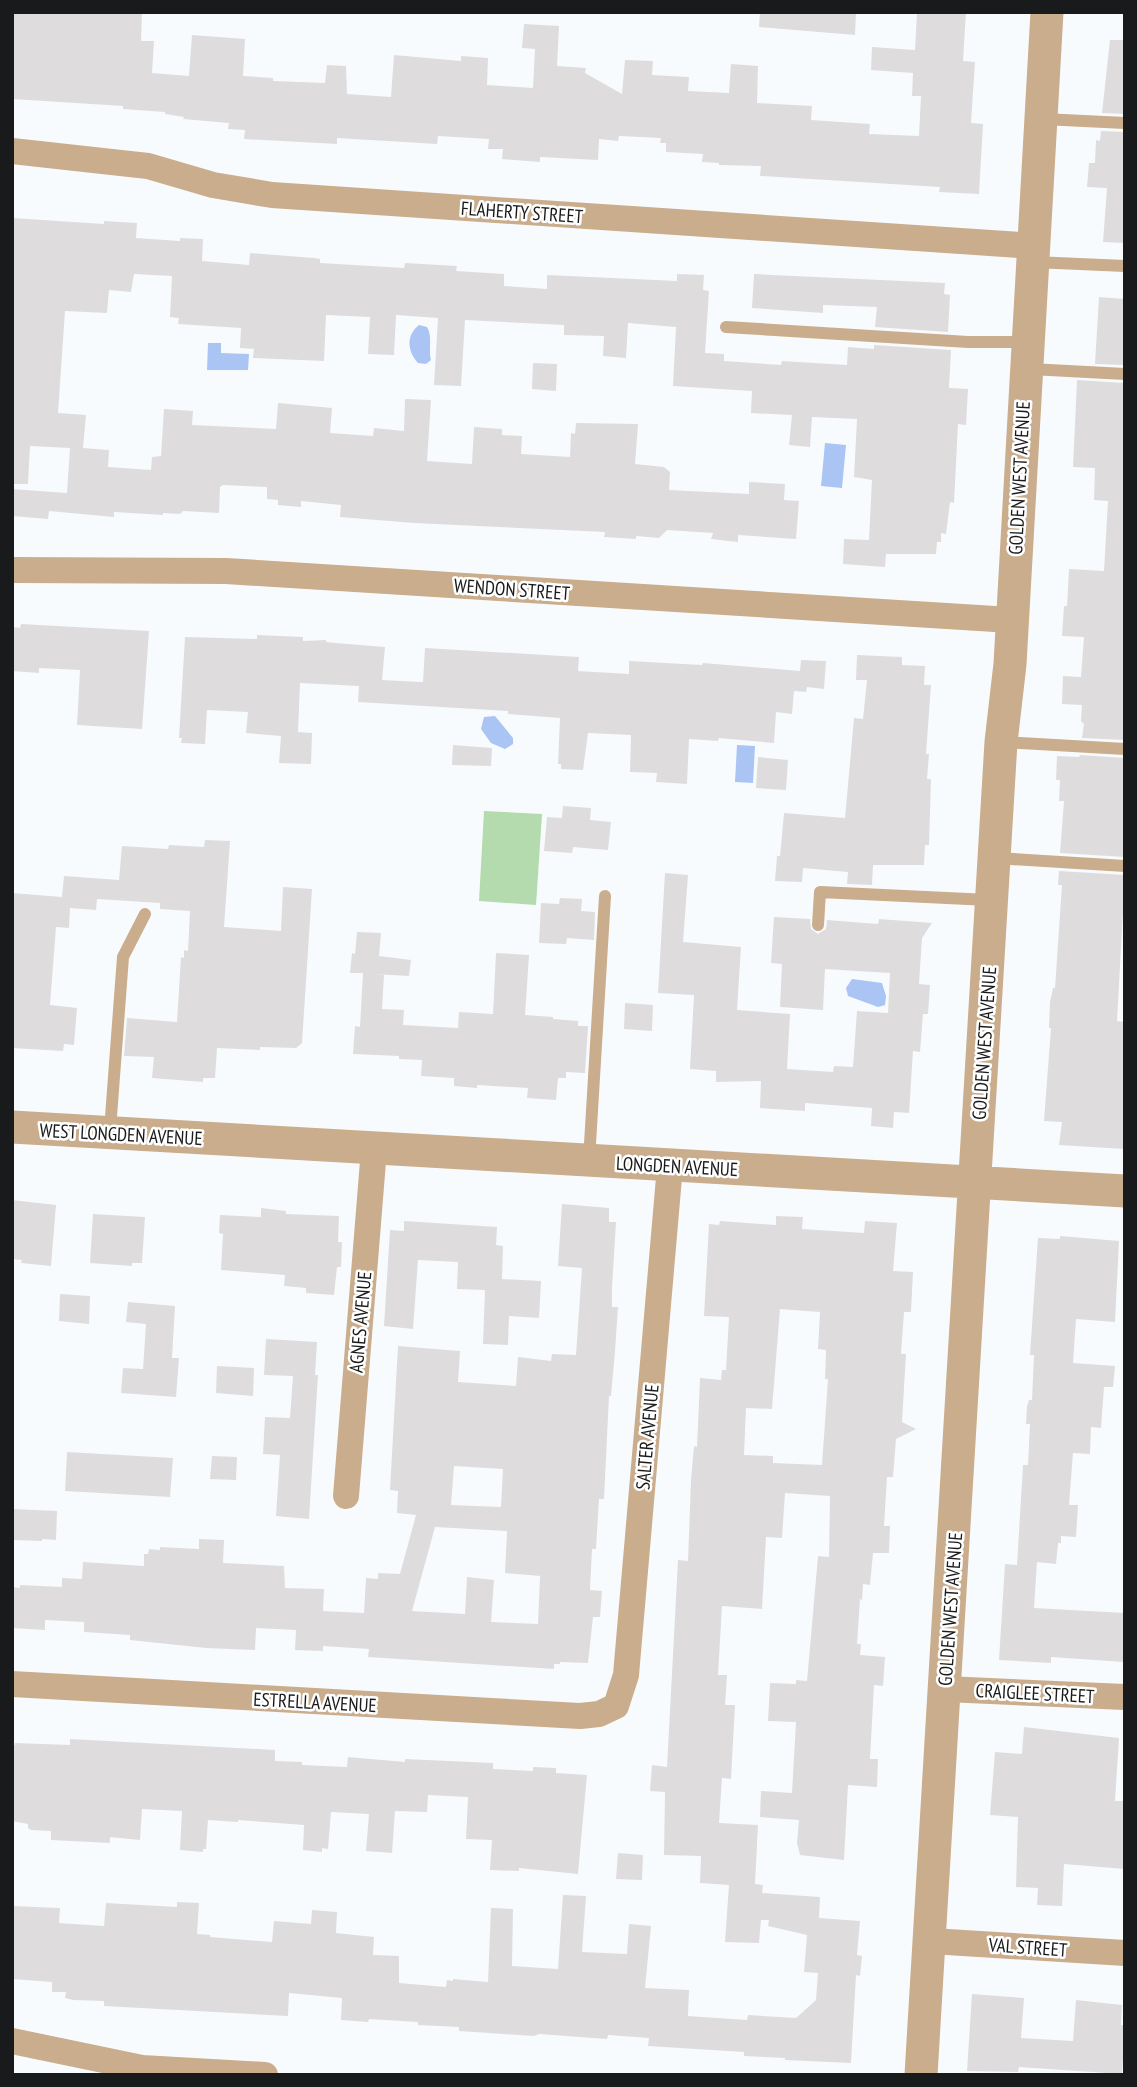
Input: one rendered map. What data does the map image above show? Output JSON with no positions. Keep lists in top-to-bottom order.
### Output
{
  "streets": {
    "street": [
      "FLAHERTY STREET",
      "GOLDEN WEST AVENUE",
      "WENDON STREET",
      "WEST LONGDEN AVENUE",
      "LONGDEN AVENUE",
      "AGNES AVENUE",
      "SALTER AVENUE",
      "CRAIGLEE STREET",
      "ESTRELLA AVENUE",
      "VAL STREET"
    ]
  },
  "crossings": [
    ["FLAHERTY STREET", "GOLDEN WEST AVENUE"],
    ["GOLDEN WEST AVENUE", "WENDON STREET"],
    ["GOLDEN WEST AVENUE", "LONGDEN AVENUE"],
    ["GOLDEN WEST AVENUE", "CRAIGLEE STREET"],
    ["GOLDEN WEST AVENUE", "VAL STREET"],
    ["WEST LONGDEN AVENUE", "LONGDEN AVENUE"],
    ["LONGDEN AVENUE", "AGNES AVENUE"],
    ["LONGDEN AVENUE", "SALTER AVENUE"],
    ["SALTER AVENUE", "ESTRELLA AVENUE"]
  ]
}
